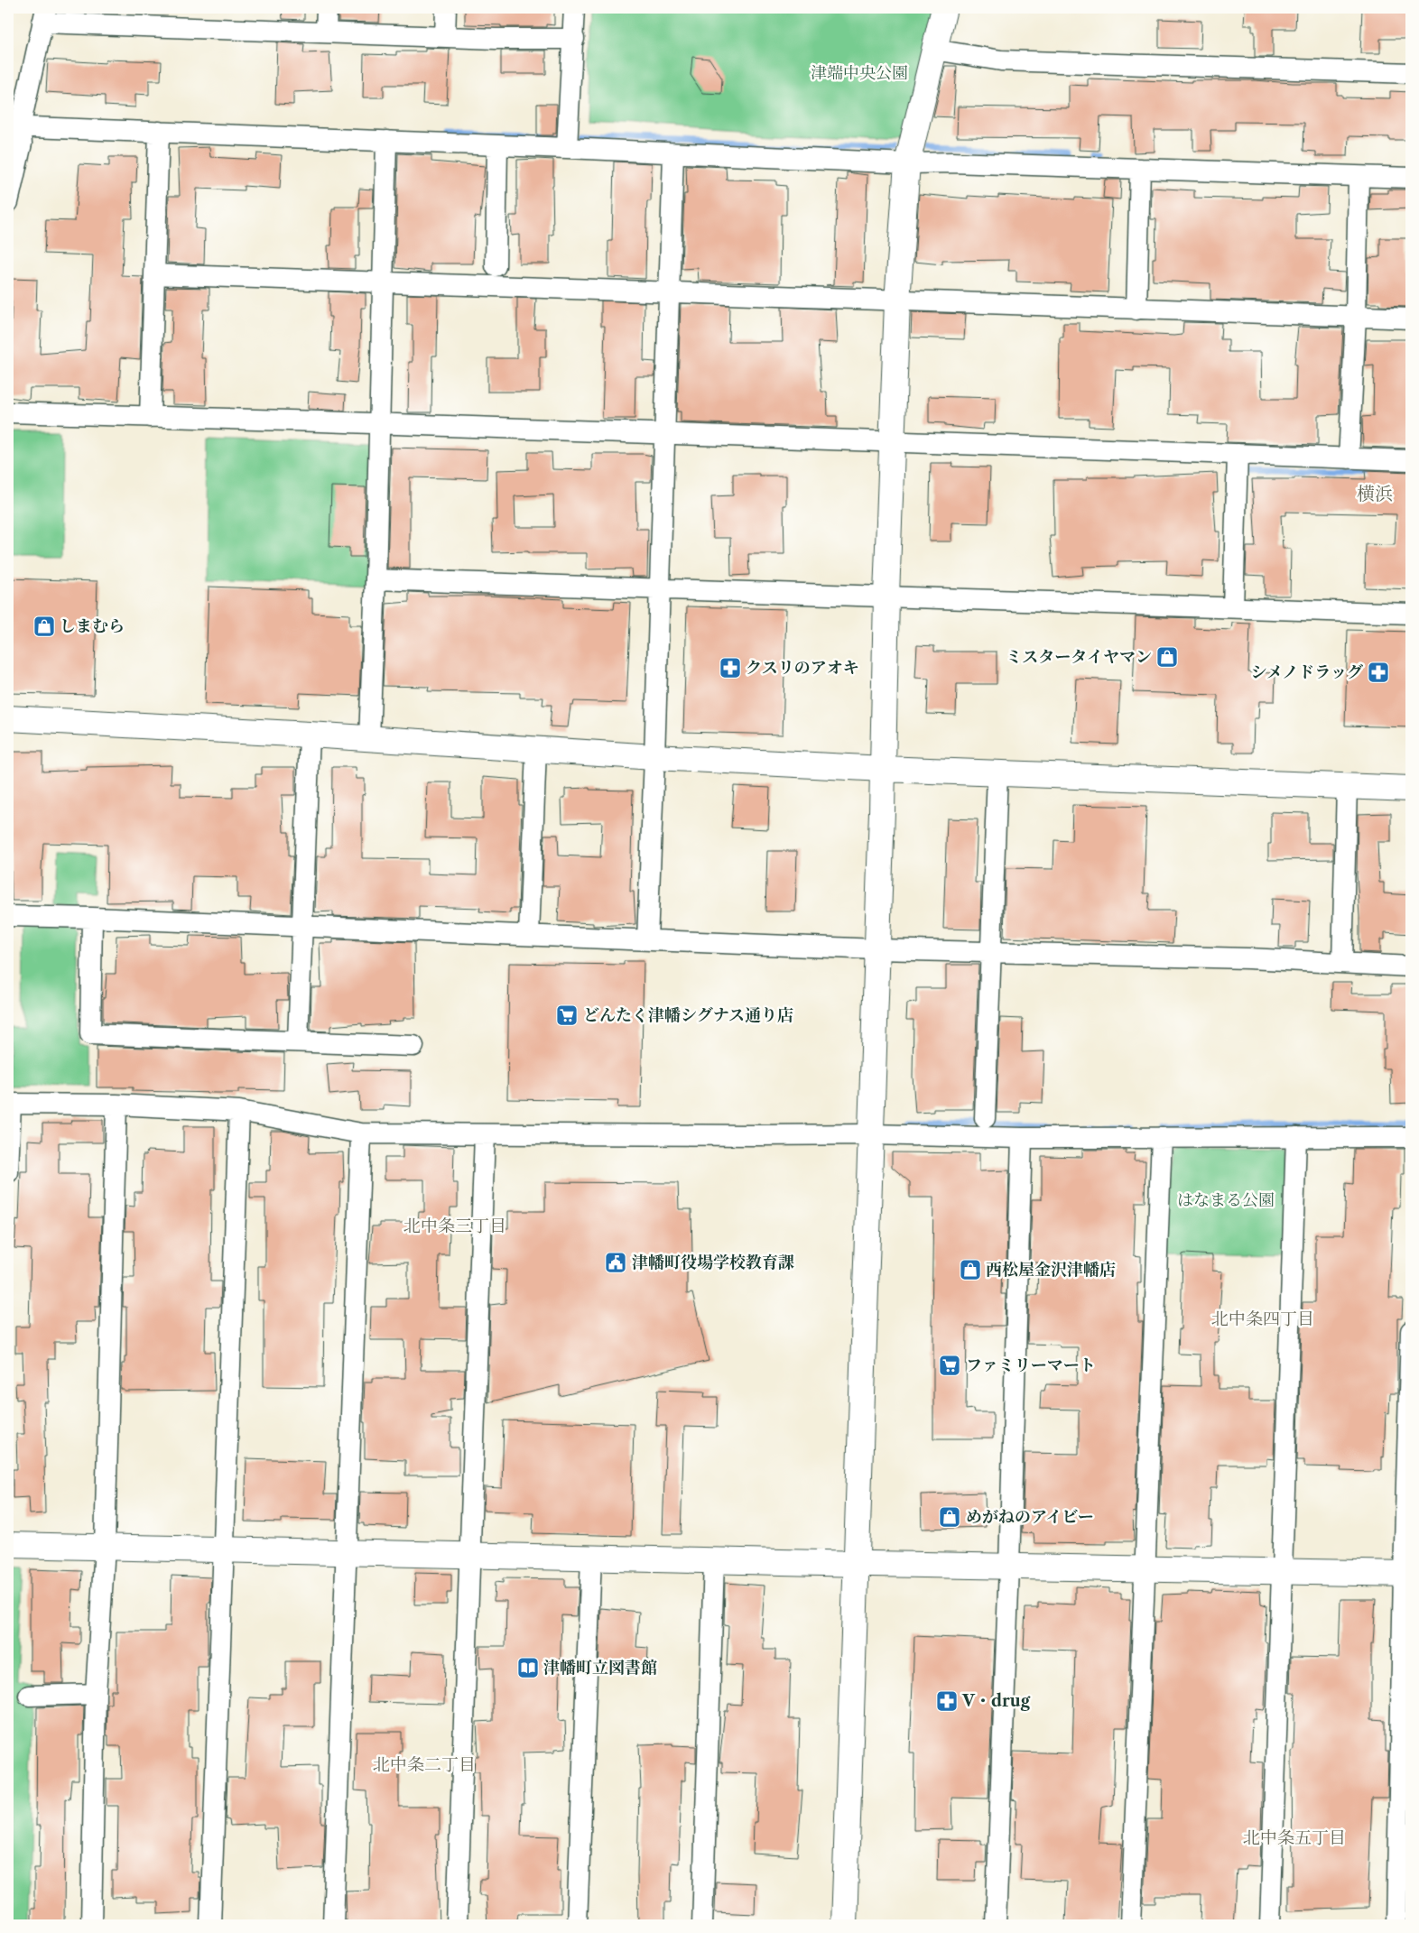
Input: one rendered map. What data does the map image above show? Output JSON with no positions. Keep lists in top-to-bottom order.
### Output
{
  "districts": [
    "横浜",
    "北中条三丁目",
    "北中条四丁目",
    "北中条二丁目",
    "北中条五丁目"
  ],
  "parks": ["津端中央公園", "はなまる公園"],
  "places": {
    "shop": [
      "しまむら",
      "ミスタータイヤマン",
      "西松屋金沢津幡店",
      "めがねのアイビー"
    ],
    "pharmacy": ["クスリのアオキ", "シメノドラッグ", "V・drug"],
    "supermarket": ["どんたく津幡シグナス通り店", "ファミリーマート"],
    "public building": ["津幡町役場学校教育課"],
    "library": ["津幡町立図書館"]
  }
}
